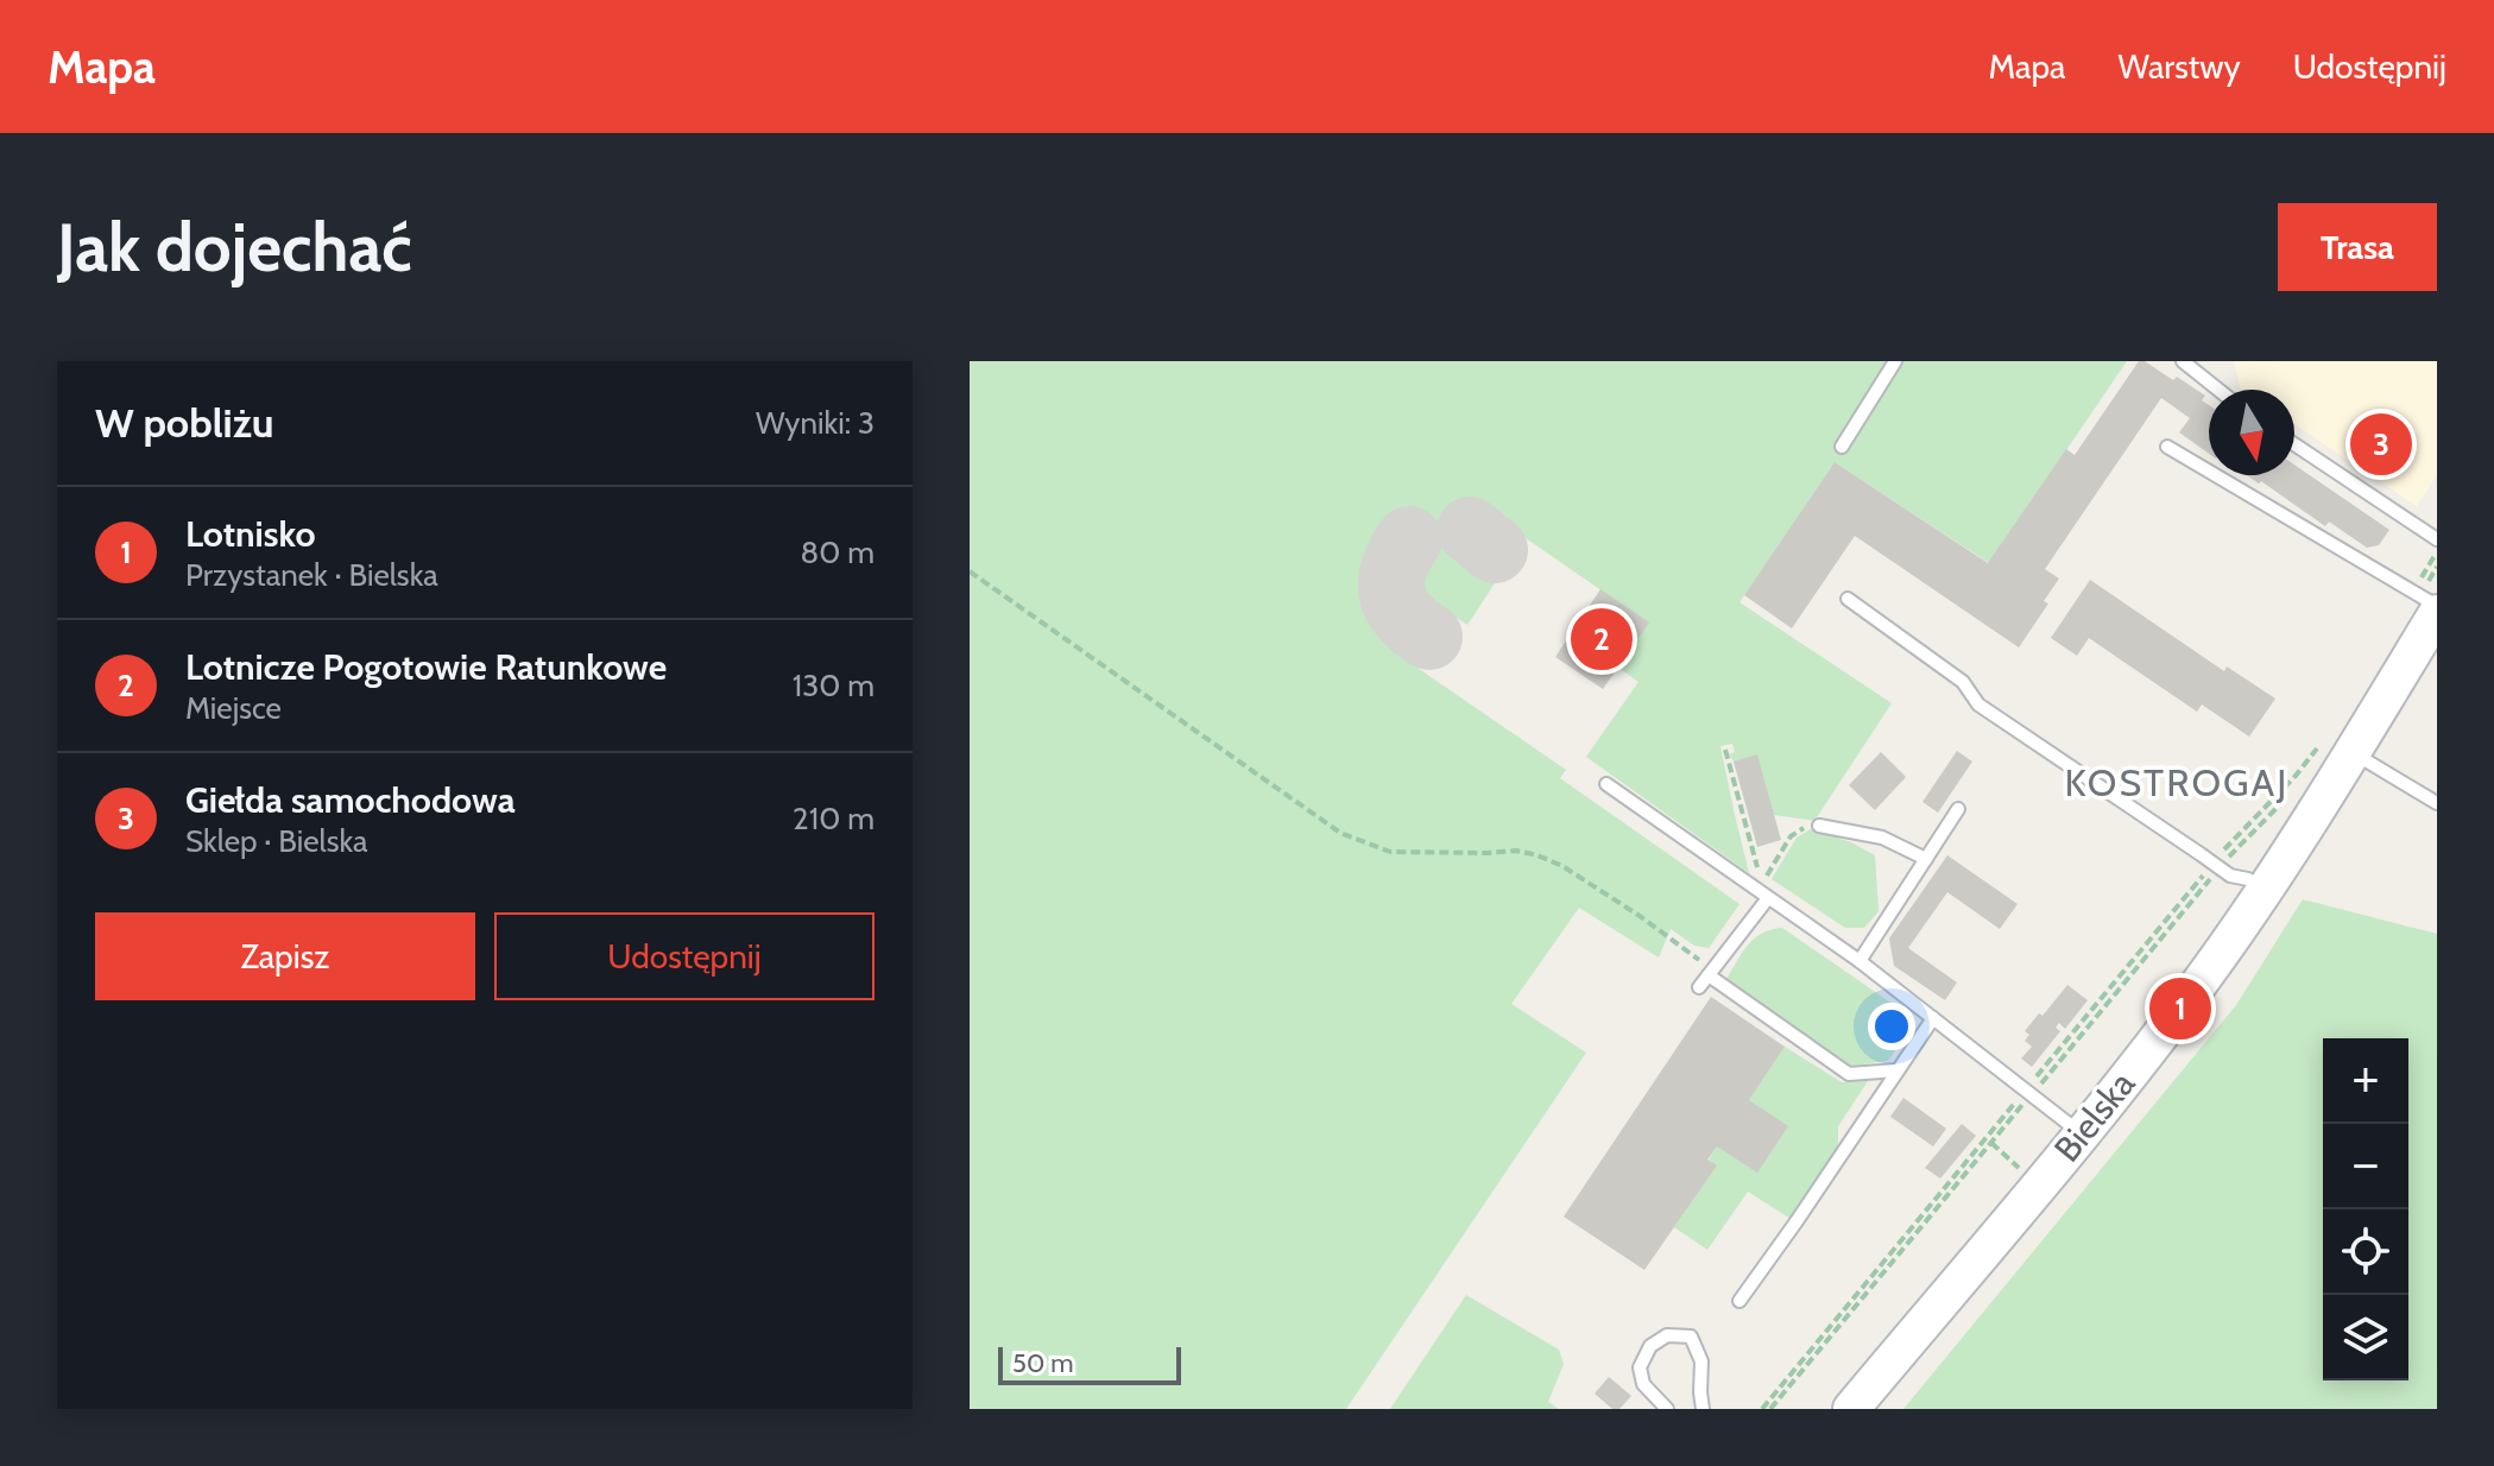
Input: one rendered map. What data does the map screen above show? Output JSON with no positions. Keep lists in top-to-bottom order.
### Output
{
  "streets": {
    "main road": ["Bielska"]
  },
  "districts": ["KOSTROGAJ"],
  "scale_bar": "50 m",
  "north": "bottom",
  "page": {
    "header": "Mapa",
    "nav": ["Mapa", "Warstwy", "Udostępnij"],
    "buttons": [
      "Trasa",
      ["Zapisz", "Udostępnij"]
    ],
    "title": "Jak dojechać",
    "heading": ["W pobliżu", "Wyniki: 3"],
    "pins": ["3", "2", "1"],
    "list": [
      {
        "mark": "1",
        "name": "Lotnisko",
        "note": "Przystanek · Bielska",
        "value": "80 m"
      },
      {
        "mark": "2",
        "name": "Lotnicze Pogotowie Ratunkowe",
        "note": "Miejsce",
        "value": "130 m"
      },
      {
        "mark": "3",
        "name": "Giełda samochodowa",
        "note": "Sklep · Bielska",
        "value": "210 m"
      }
    ],
    "map_buttons": ["+", "−"],
    "scale": "50 m"
  }
}
